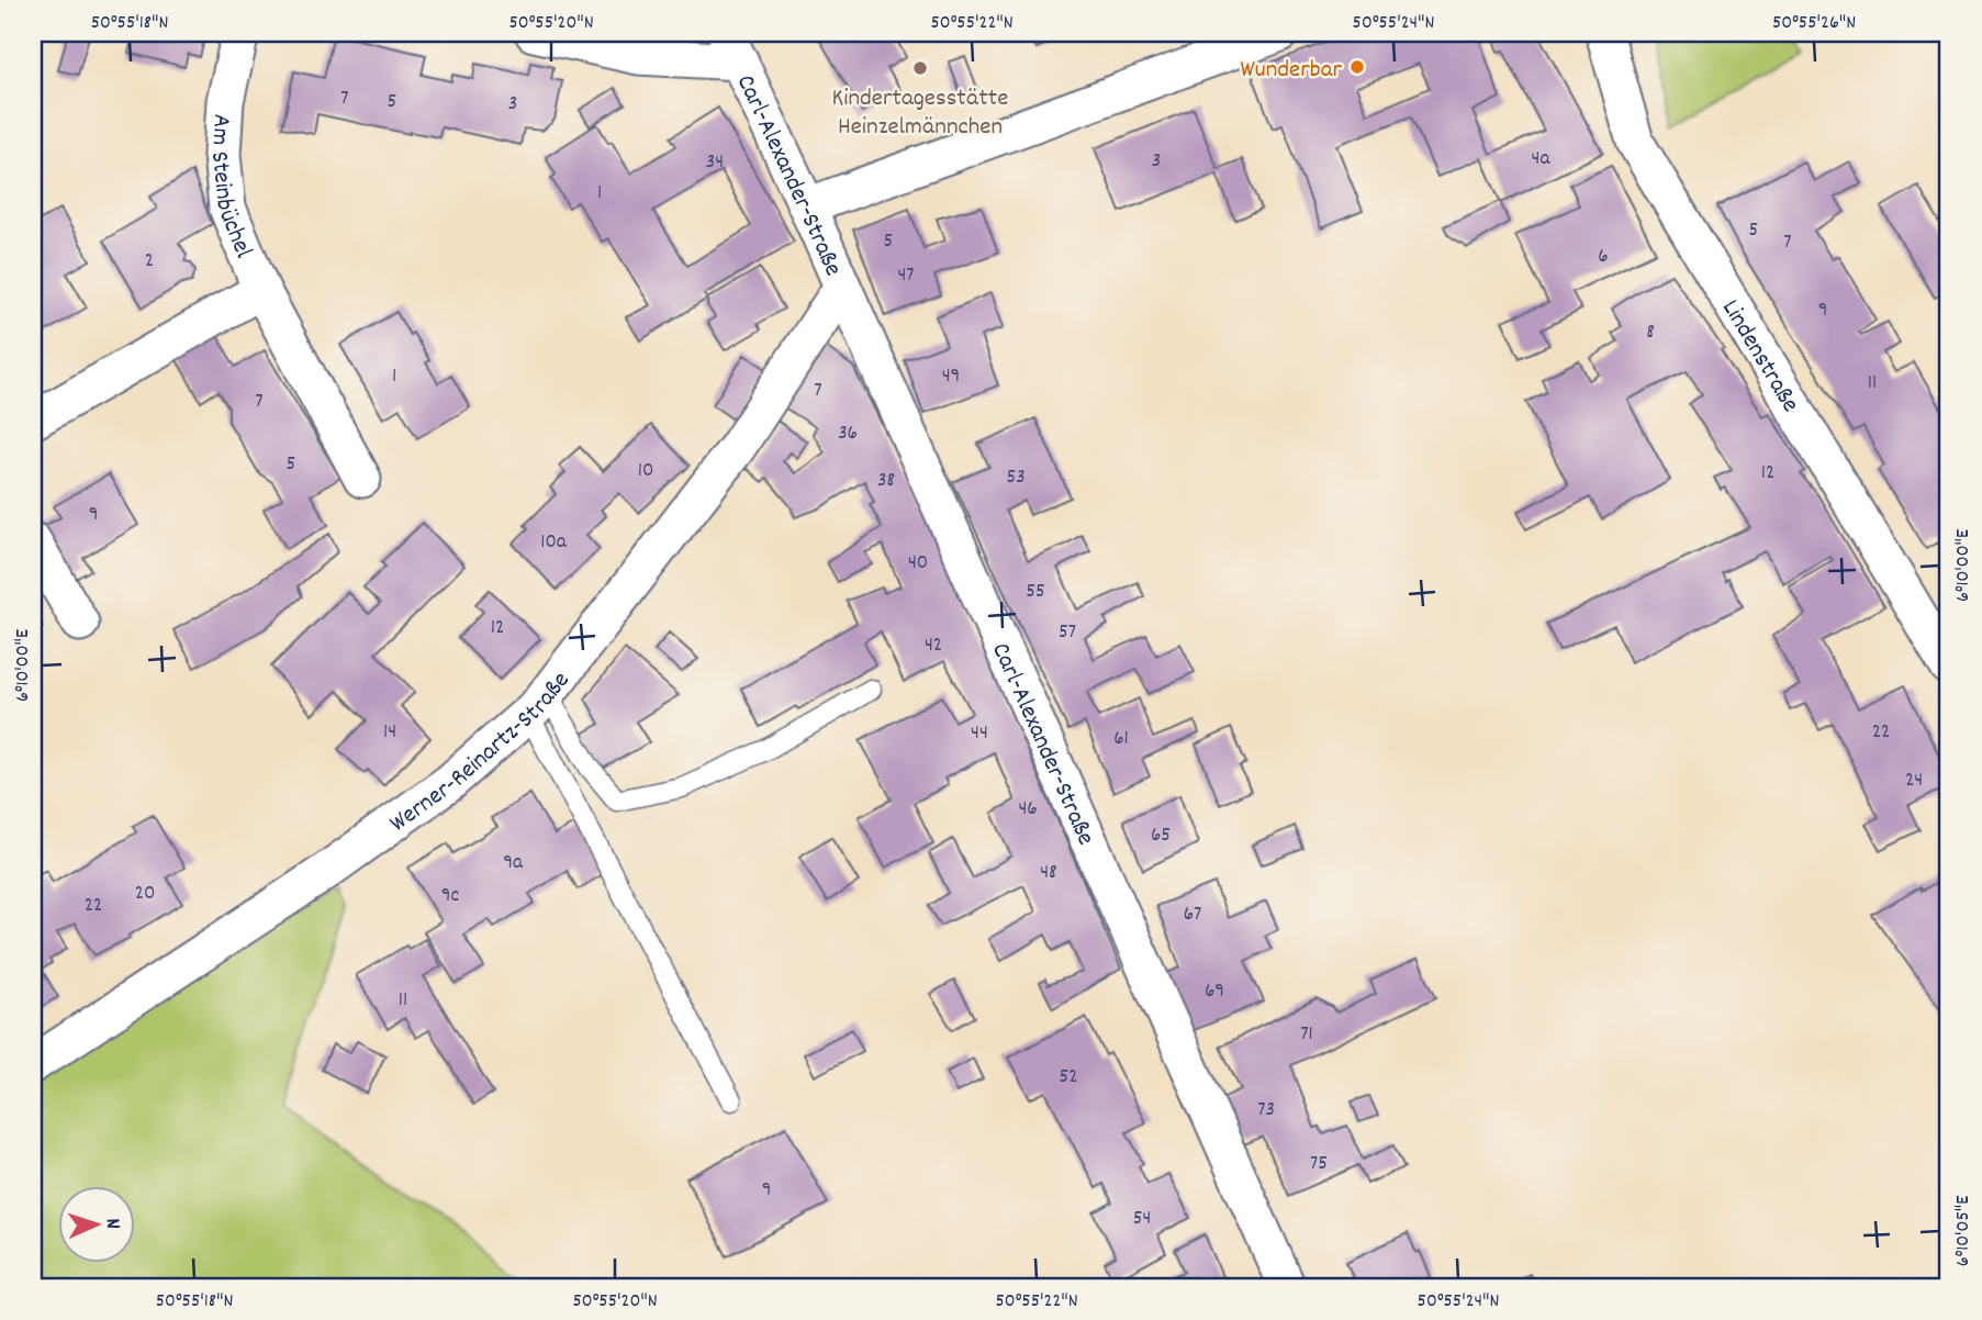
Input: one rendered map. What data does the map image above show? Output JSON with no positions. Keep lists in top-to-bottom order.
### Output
{
  "streets": {
    "street": [
      "Carl-Alexander-Straße",
      "Am Steinbüchel",
      "Lindenstraße",
      "Werner-Reinartz-Straße"
    ]
  },
  "crossings": [
    ["Carl-Alexander-Straße", "Werner-Reinartz-Straße"]
  ],
  "places": ["Wunderbar", "Kindertagesstätte Heinzelmännchen"],
  "house_numbers": [
    "7",
    "5",
    "3",
    "4a",
    "3",
    "34",
    "1",
    "5",
    "5",
    "7",
    "6",
    "2",
    "47",
    "9",
    "8",
    "1",
    "49",
    "11",
    "7",
    "7",
    "36",
    "5",
    "10",
    "12",
    "53",
    "38",
    "9",
    "10a",
    "40",
    "55",
    "12",
    "57",
    "42",
    "14",
    "22",
    "44",
    "61",
    "24",
    "46",
    "65",
    "9a",
    "48",
    "20",
    "9c",
    "22",
    "67",
    "69",
    "11",
    "71",
    "52",
    "73",
    "75",
    "9",
    "54"
  ],
  "north": "right",
  "coordinates": [
    "50°55'18\"N",
    "50°55'20\"N",
    "50°55'22\"N",
    "50°55'24\"N",
    "50°55'26\"N",
    "6°10'00\"E",
    "6°10'05\"E"
  ]
}
